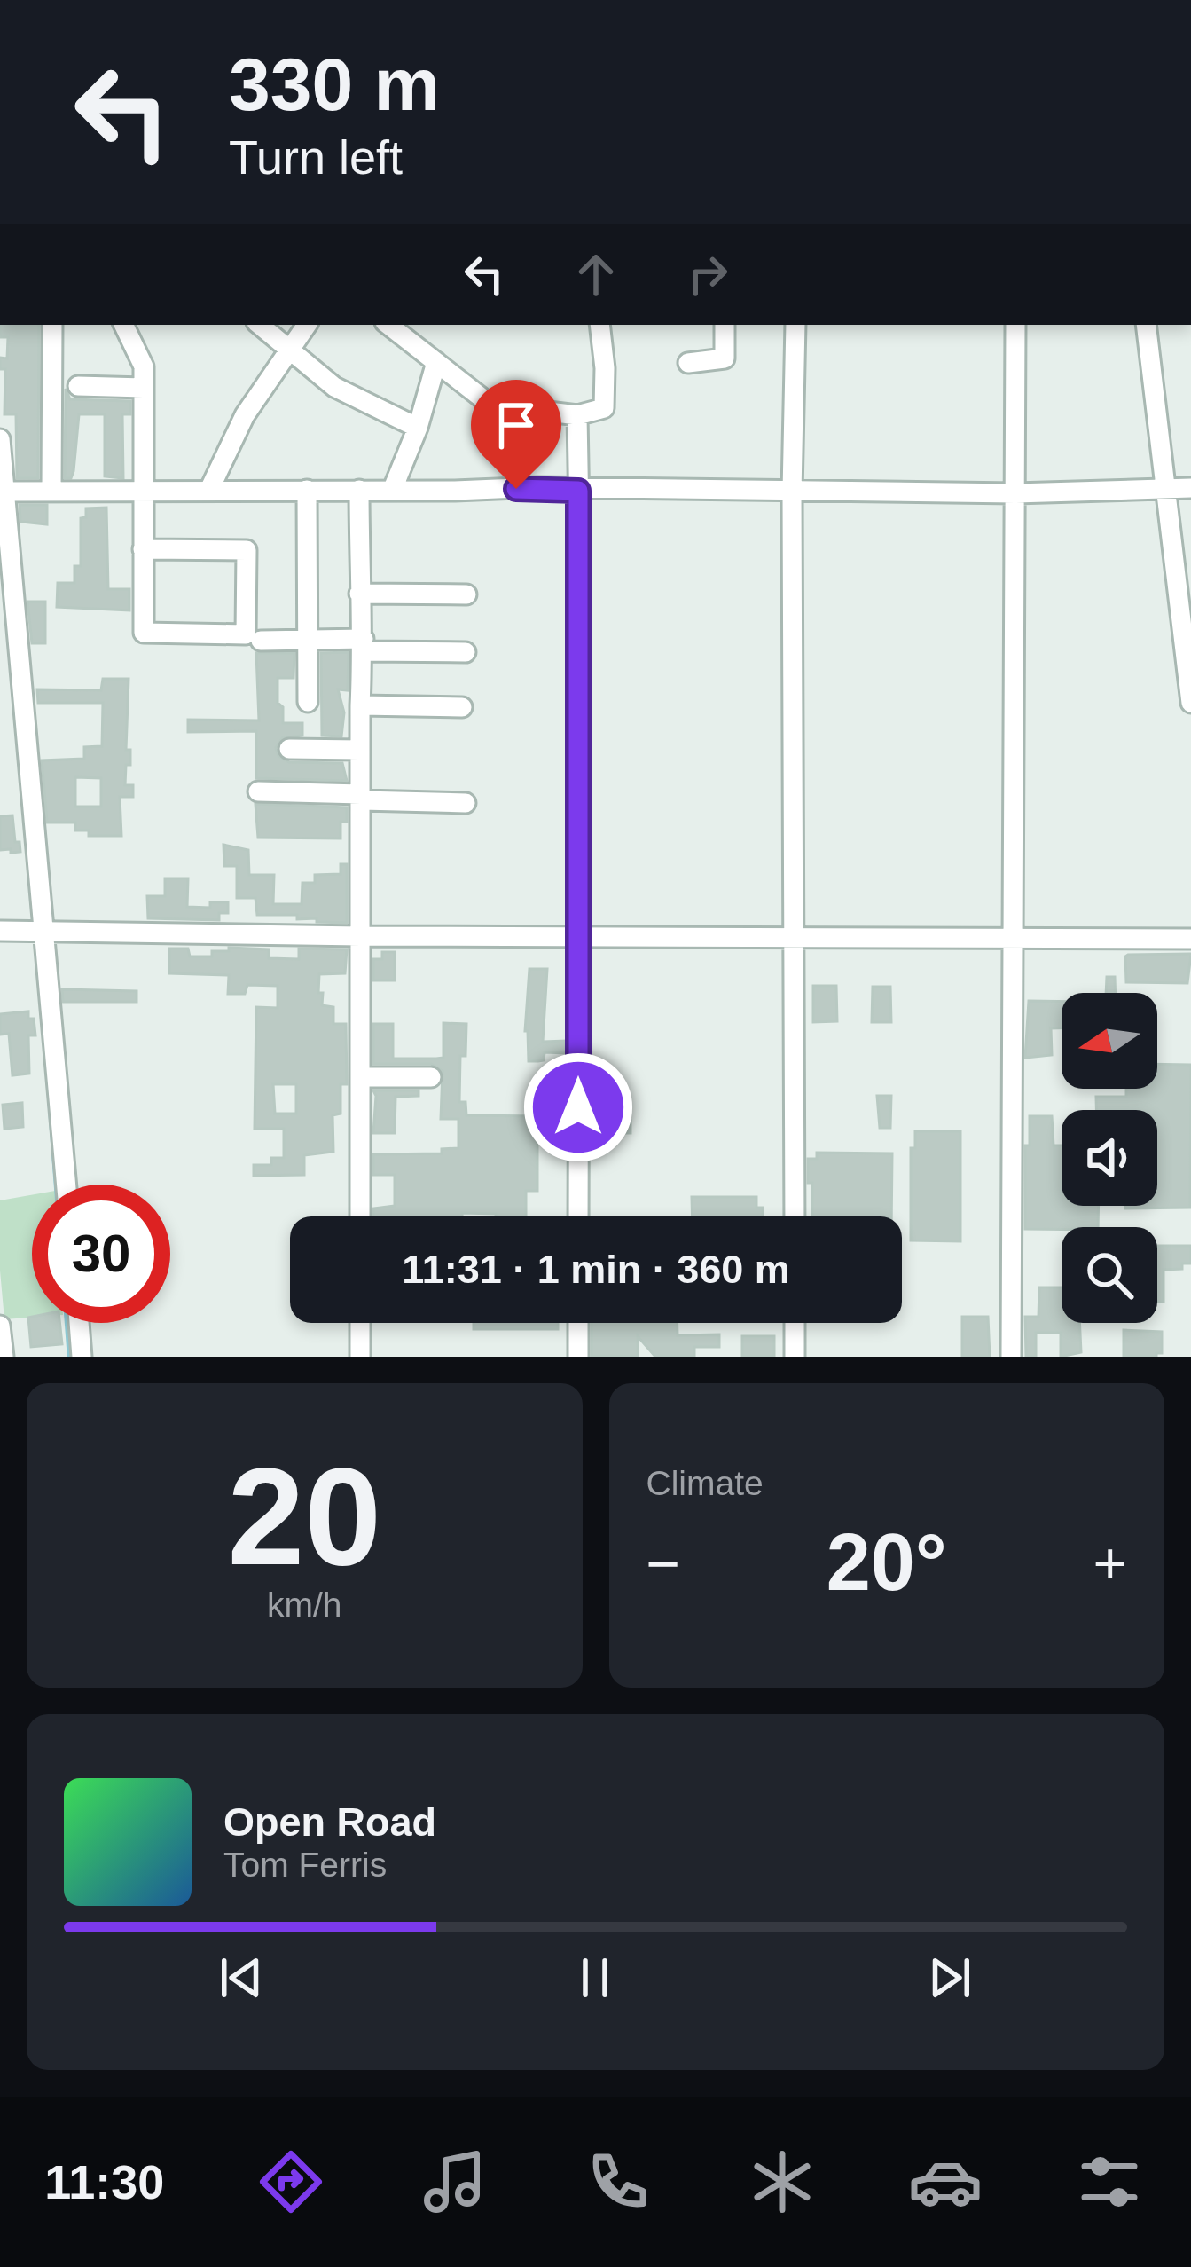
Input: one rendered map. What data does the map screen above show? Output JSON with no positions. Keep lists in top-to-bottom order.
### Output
{
  "north": "left",
  "page": {
    "turn": ["330 m", "Turn left"],
    "limit": "30",
    "trip": "11:31 · 1 min · 360 m",
    "tile": [
      ["20", "km/h"],
      "Climate"
    ],
    "heat": ["−", "20°", "+"],
    "song": ["Open Road", "Tom Ferris"],
    "tabs": "11:30"
  }
}
